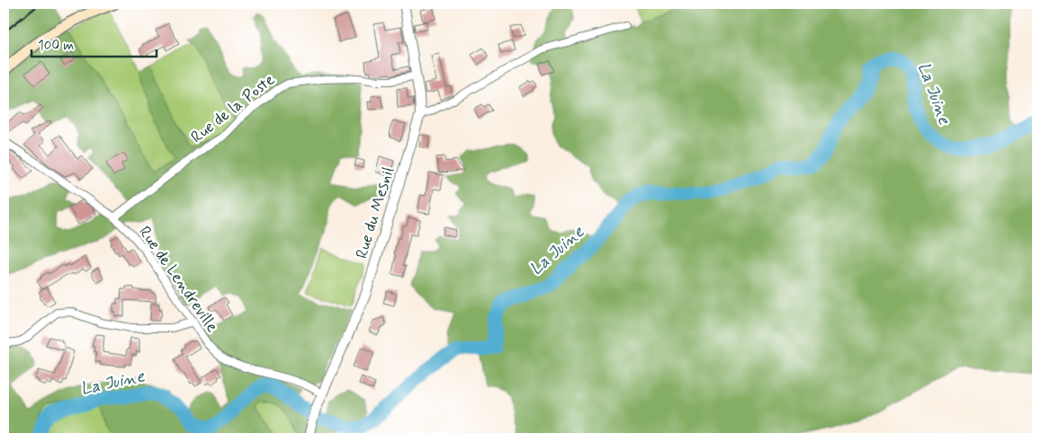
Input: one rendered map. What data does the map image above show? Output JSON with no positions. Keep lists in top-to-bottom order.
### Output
{
  "streets": {
    "street": ["Rue de la Poste", "Rue du Mesnil", "Rue de Lendreville"]
  },
  "crossings": [
    ["Rue de la Poste", "Rue du Mesnil"],
    ["Rue de la Poste", "Rue de Lendreville"],
    ["Rue du Mesnil", "Rue de Lendreville"]
  ],
  "water": ["La Juine"],
  "scale_bar": "100 m"
}
